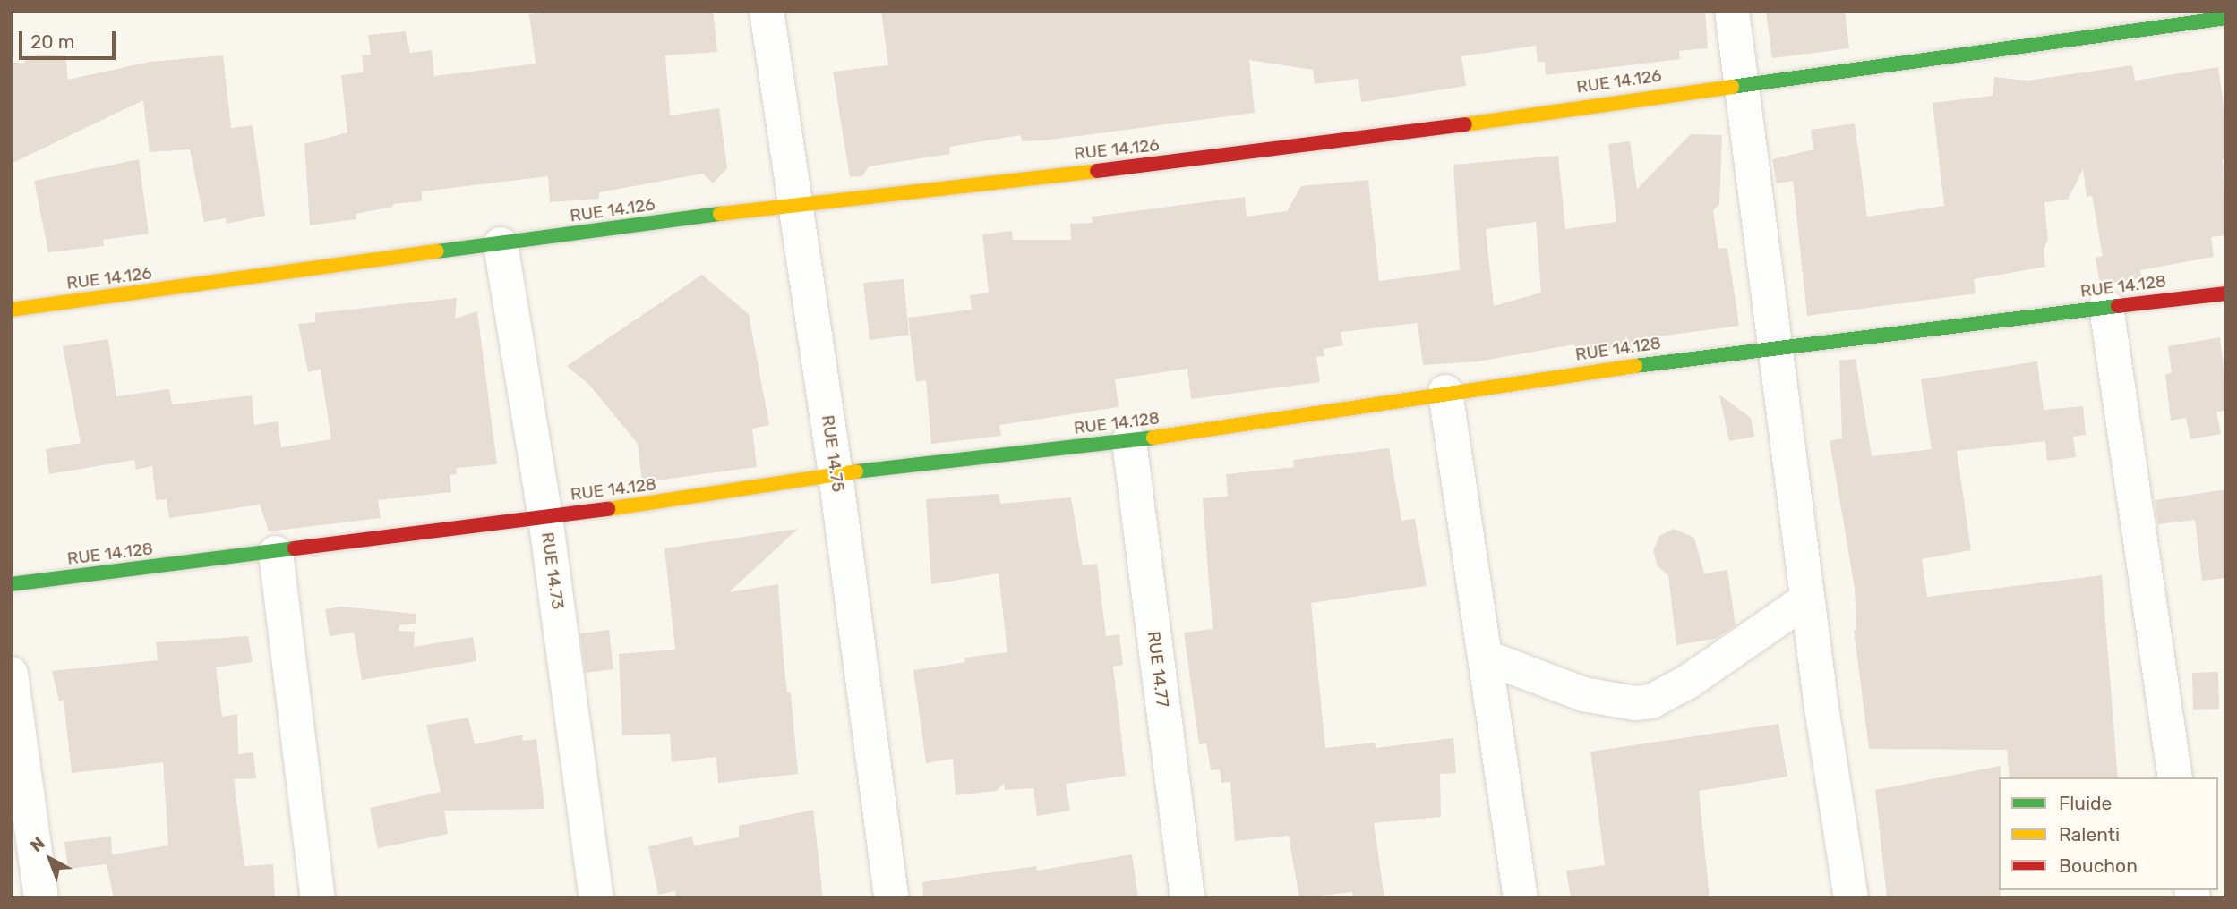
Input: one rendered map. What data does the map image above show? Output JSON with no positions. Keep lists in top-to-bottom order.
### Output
{
  "streets": {
    "street": [
      "RUE 14.126",
      "RUE 14.128",
      "RUE 14.75",
      "RUE 14.73",
      "RUE 14.77"
    ]
  },
  "crossings": [
    ["RUE 14.126", "RUE 14.75"],
    ["RUE 14.126", "RUE 14.73"],
    ["RUE 14.128", "RUE 14.75"],
    ["RUE 14.128", "RUE 14.73"],
    ["RUE 14.128", "RUE 14.77"]
  ],
  "legend": ["Fluide", "Ralenti", "Bouchon"],
  "scale_bar": "20 m",
  "north": "top left"
}
